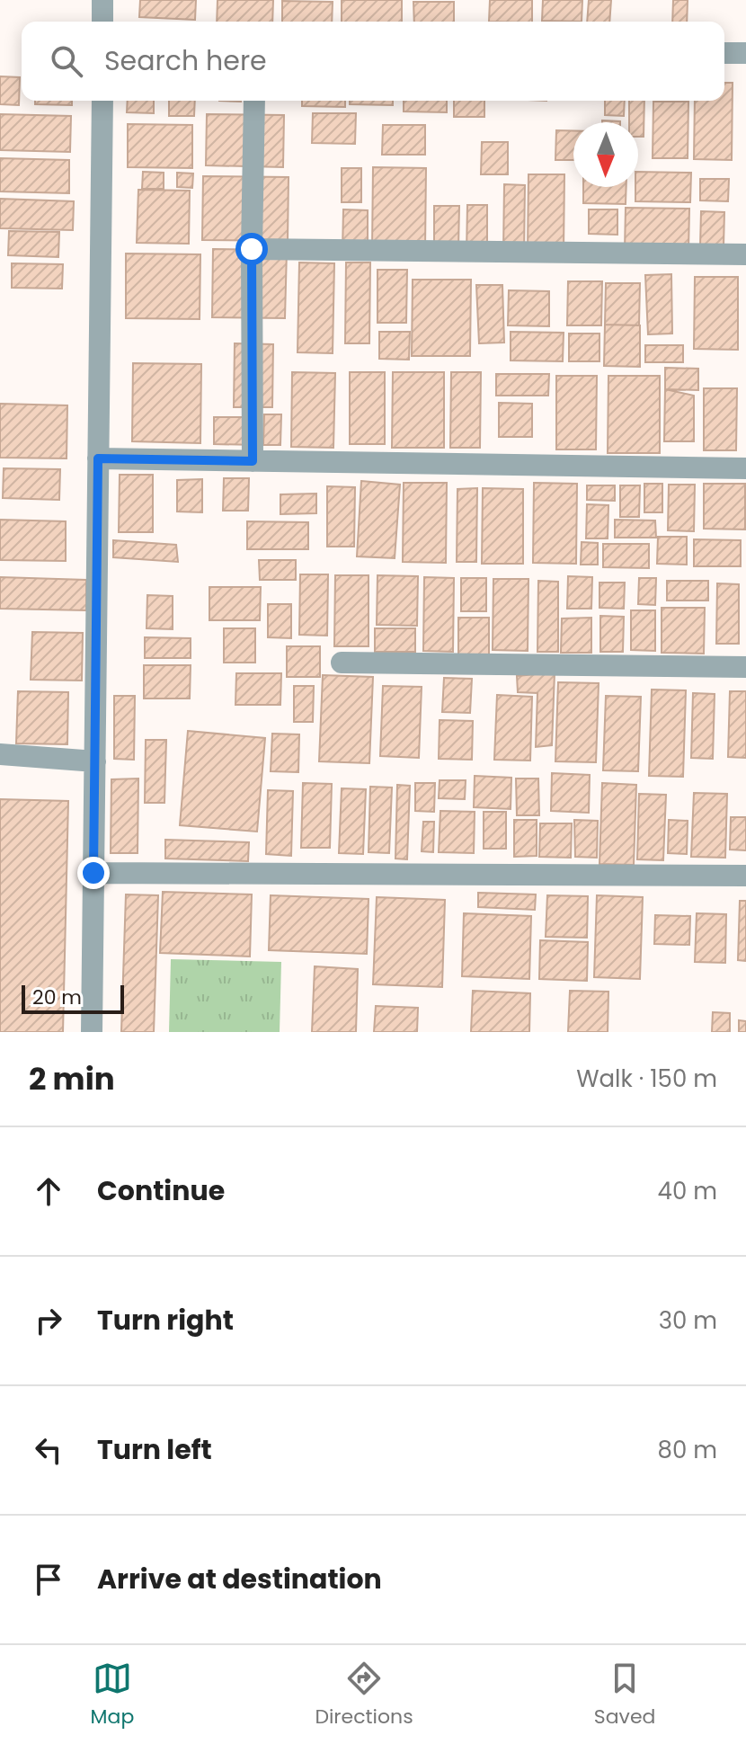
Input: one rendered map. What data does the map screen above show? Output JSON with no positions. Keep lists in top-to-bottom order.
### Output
{
  "scale_bar": "20 m",
  "north": "bottom",
  "page": {
    "search": "Search here",
    "scale": "20 m",
    "heading": ["2 min", "Walk · 150 m"],
    "list": [
      ["Continue", "40 m"],
      ["Turn right", "30 m"],
      ["Turn left", "80 m"],
      "Arrive at destination"
    ],
    "nav": ["Map", "Directions", "Saved"]
  }
}
